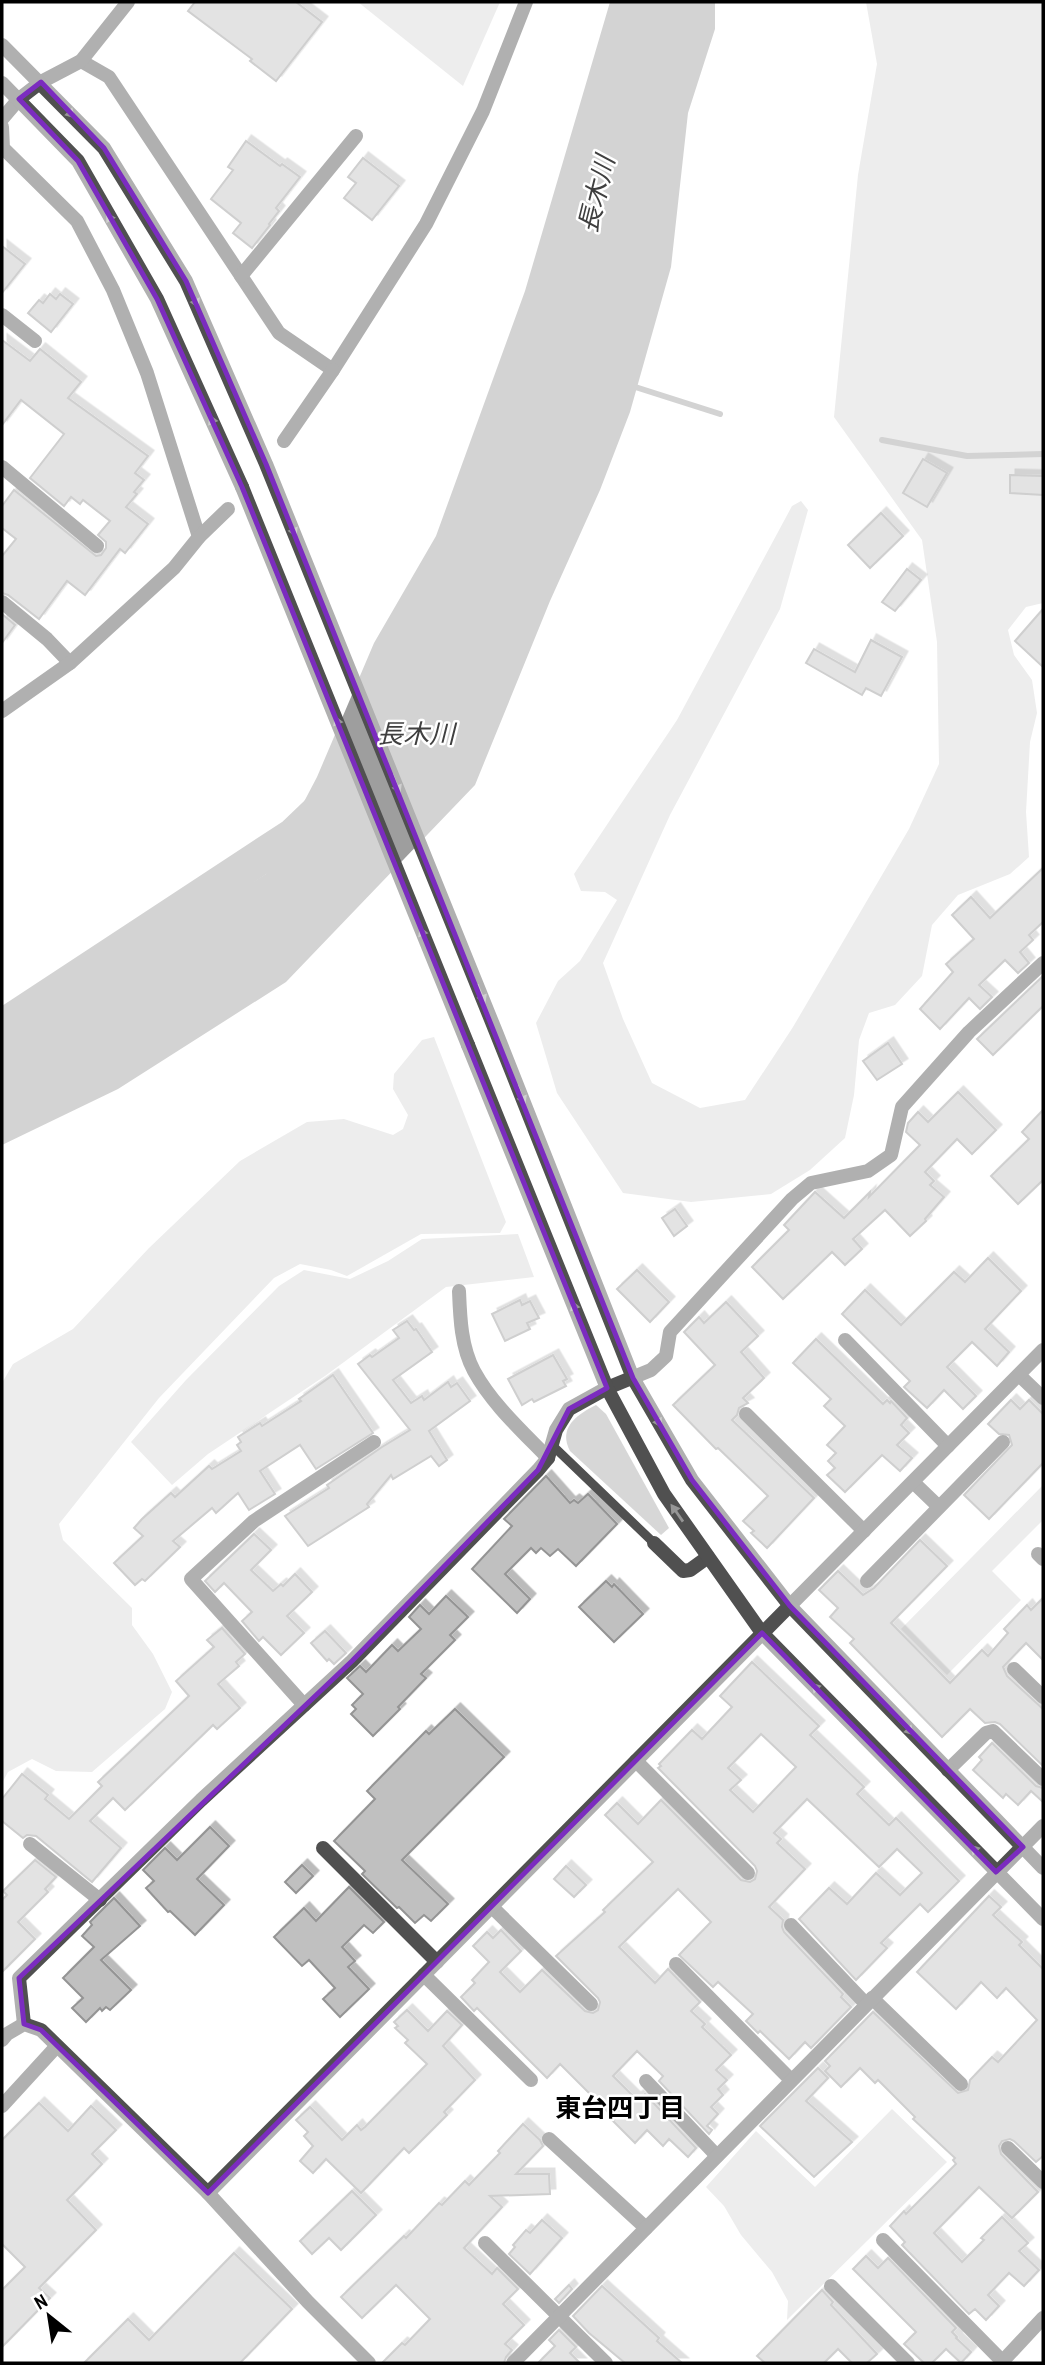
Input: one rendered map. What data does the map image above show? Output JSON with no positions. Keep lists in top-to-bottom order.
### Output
{
  "districts": ["東台四丁目"],
  "water": ["長木川"],
  "north": "top left"
}
